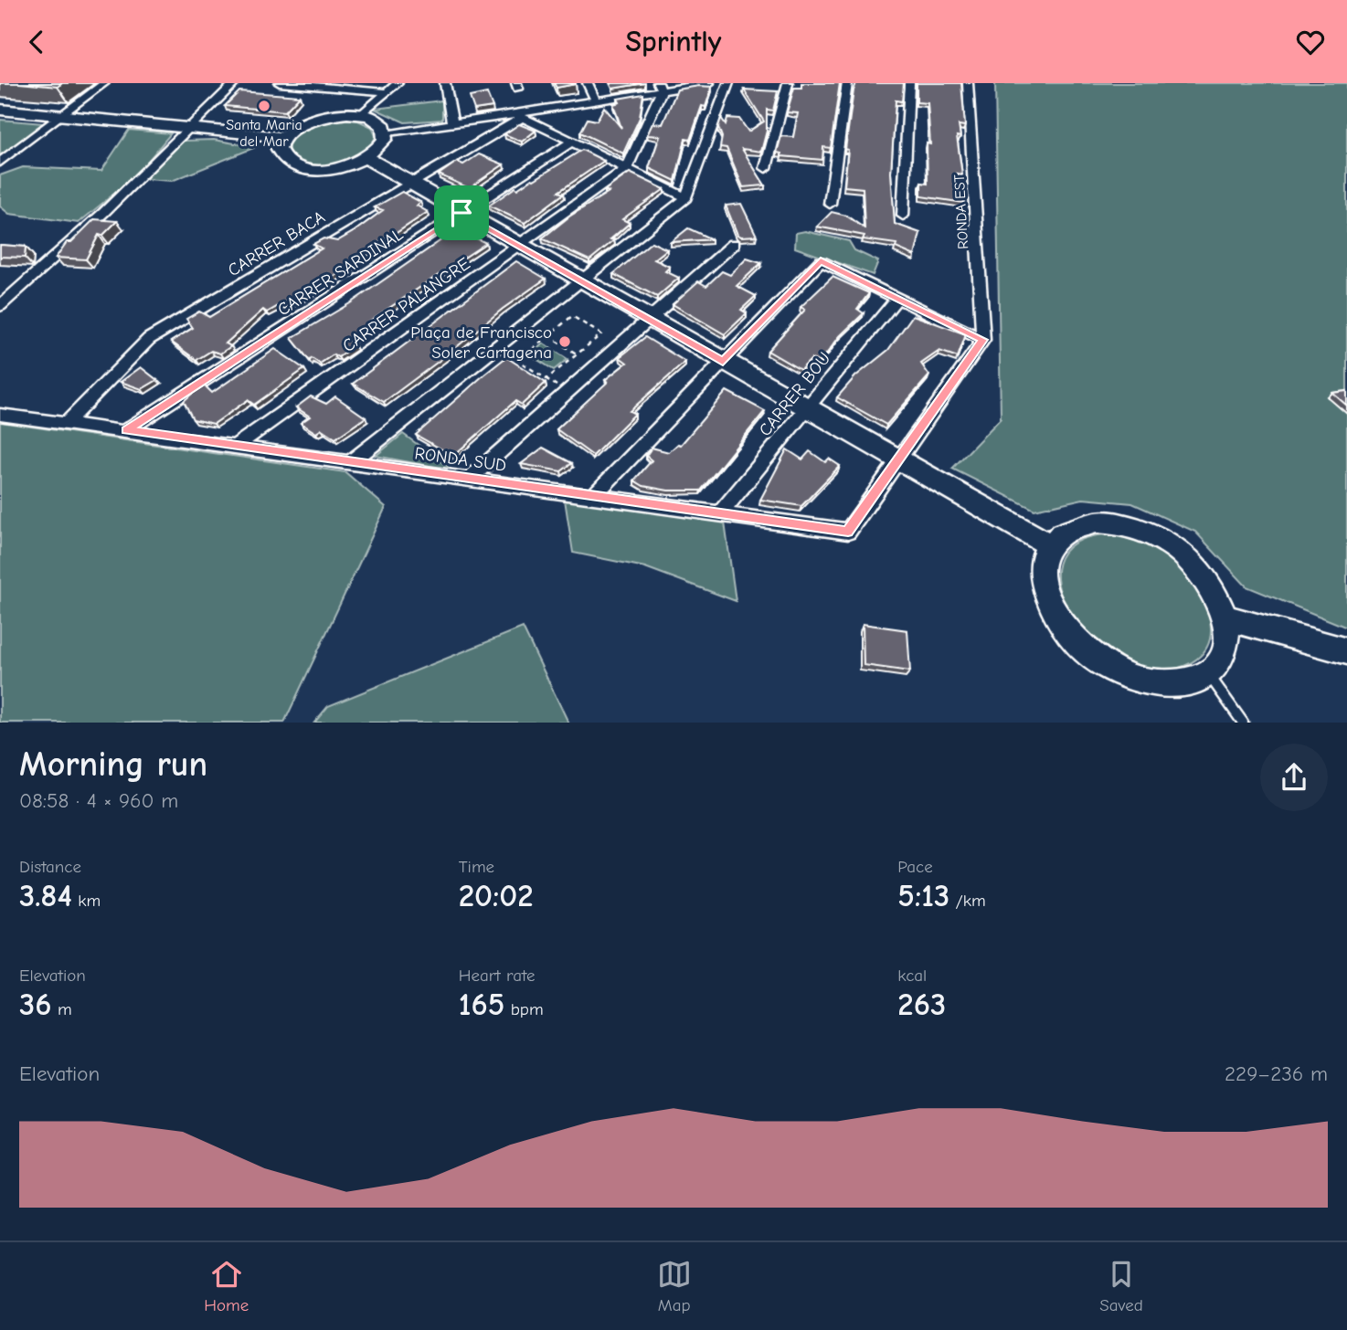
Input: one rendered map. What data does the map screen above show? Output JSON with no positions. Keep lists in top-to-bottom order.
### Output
{
  "streets": {
    "street": [
      "RONDA EST",
      "CARRER BACA",
      "CARRER SARDINAL",
      "CARRER PALANGRE",
      "CARRER BOU",
      "RONDA SUD"
    ]
  },
  "crossings": [
    ["CARRER BACA", "RONDA SUD"],
    ["CARRER SARDINAL", "RONDA SUD"],
    ["CARRER PALANGRE", "RONDA SUD"],
    ["CARRER BOU", "RONDA SUD"]
  ],
  "places": ["Santa Maria del Mar", "Plaça de Francisco Soler Cartagena"],
  "page": {
    "header": "Sprintly",
    "heading": ["Morning run", "08:58 · 4 × 960 m"],
    "stats": [
      ["Distance", "3.84 km"],
      ["Time", "20:02"],
      ["Pace", "5:13 /km"],
      ["Elevation", "36 m"],
      ["Heart rate", "165 bpm"],
      ["kcal", "263"]
    ],
    "chart": ["Elevation", "229–236 m"],
    "tabs": ["Home", "Map", "Saved"]
  }
}
